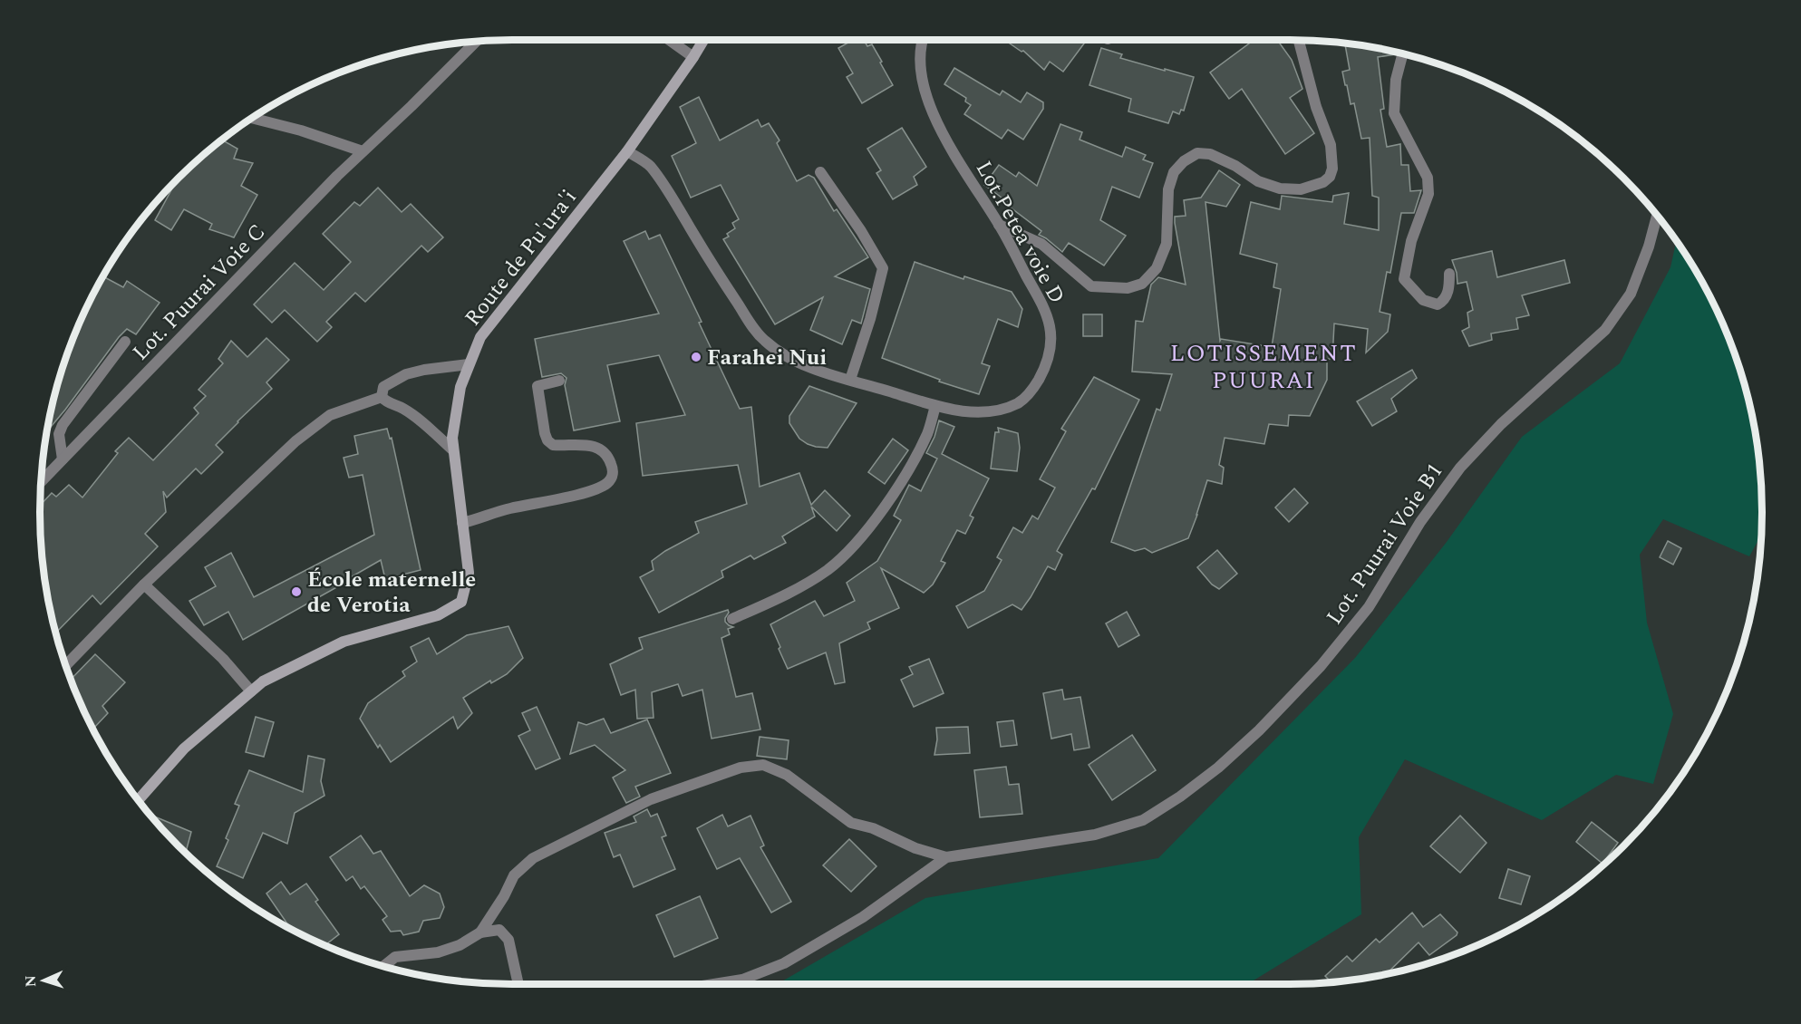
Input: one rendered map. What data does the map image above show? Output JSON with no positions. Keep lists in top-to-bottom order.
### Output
{
  "streets": {
    "main road": ["Route de Pu'ura'i"],
    "street": ["Lot.Petea voie D", "Lot. Puurai Voie C", "Lot. Puurai Voie B1"]
  },
  "crossings": [
    ["Lot.Petea voie D", "Route de Pu'ura'i"]
  ],
  "districts": ["LOTISSEMENT PUURAI"],
  "places": ["Farahei Nui", "École maternelle de Verotia"],
  "north": "left"
}
